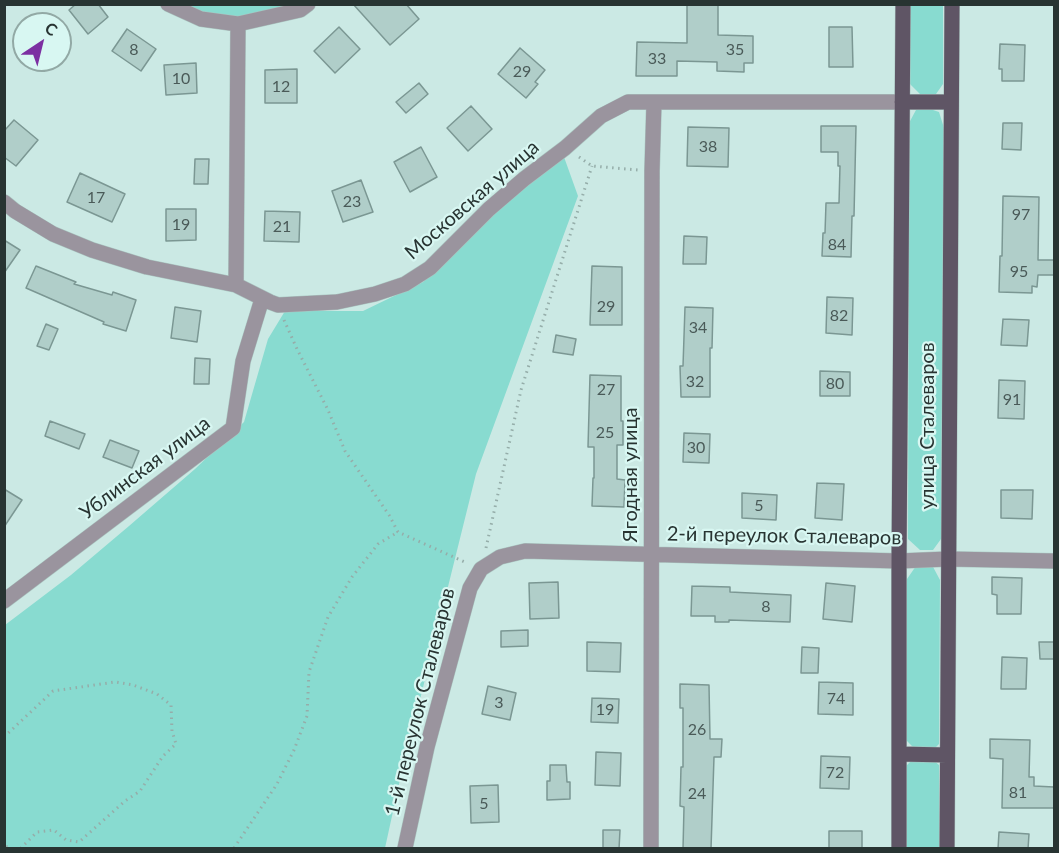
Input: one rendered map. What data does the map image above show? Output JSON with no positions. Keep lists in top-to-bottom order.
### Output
{
  "streets": {
    "main road": ["улица Сталеваров"],
    "street": [
      "Московская улица",
      "Ублинская улица",
      "Ягодная улица",
      "2-й переулок Сталеваров",
      "1-й переулок Сталеваров"
    ]
  },
  "crossings": [
    ["Московская улица", "улица Сталеваров"],
    ["Московская улица", "Ублинская улица"],
    ["Московская улица", "Ягодная улица"],
    ["улица Сталеваров", "2-й переулок Сталеваров"],
    ["Ягодная улица", "2-й переулок Сталеваров"],
    ["2-й переулок Сталеваров", "1-й переулок Сталеваров"]
  ],
  "house_numbers": [
    "8",
    "35",
    "33",
    "29",
    "10",
    "12",
    "38",
    "17",
    "23",
    "97",
    "19",
    "21",
    "84",
    "95",
    "29",
    "82",
    "34",
    "32",
    "80",
    "27",
    "91",
    "25",
    "30",
    "5",
    "8",
    "74",
    "3",
    "19",
    "26",
    "72",
    "81",
    "24",
    "5"
  ],
  "north": "top right"
}
